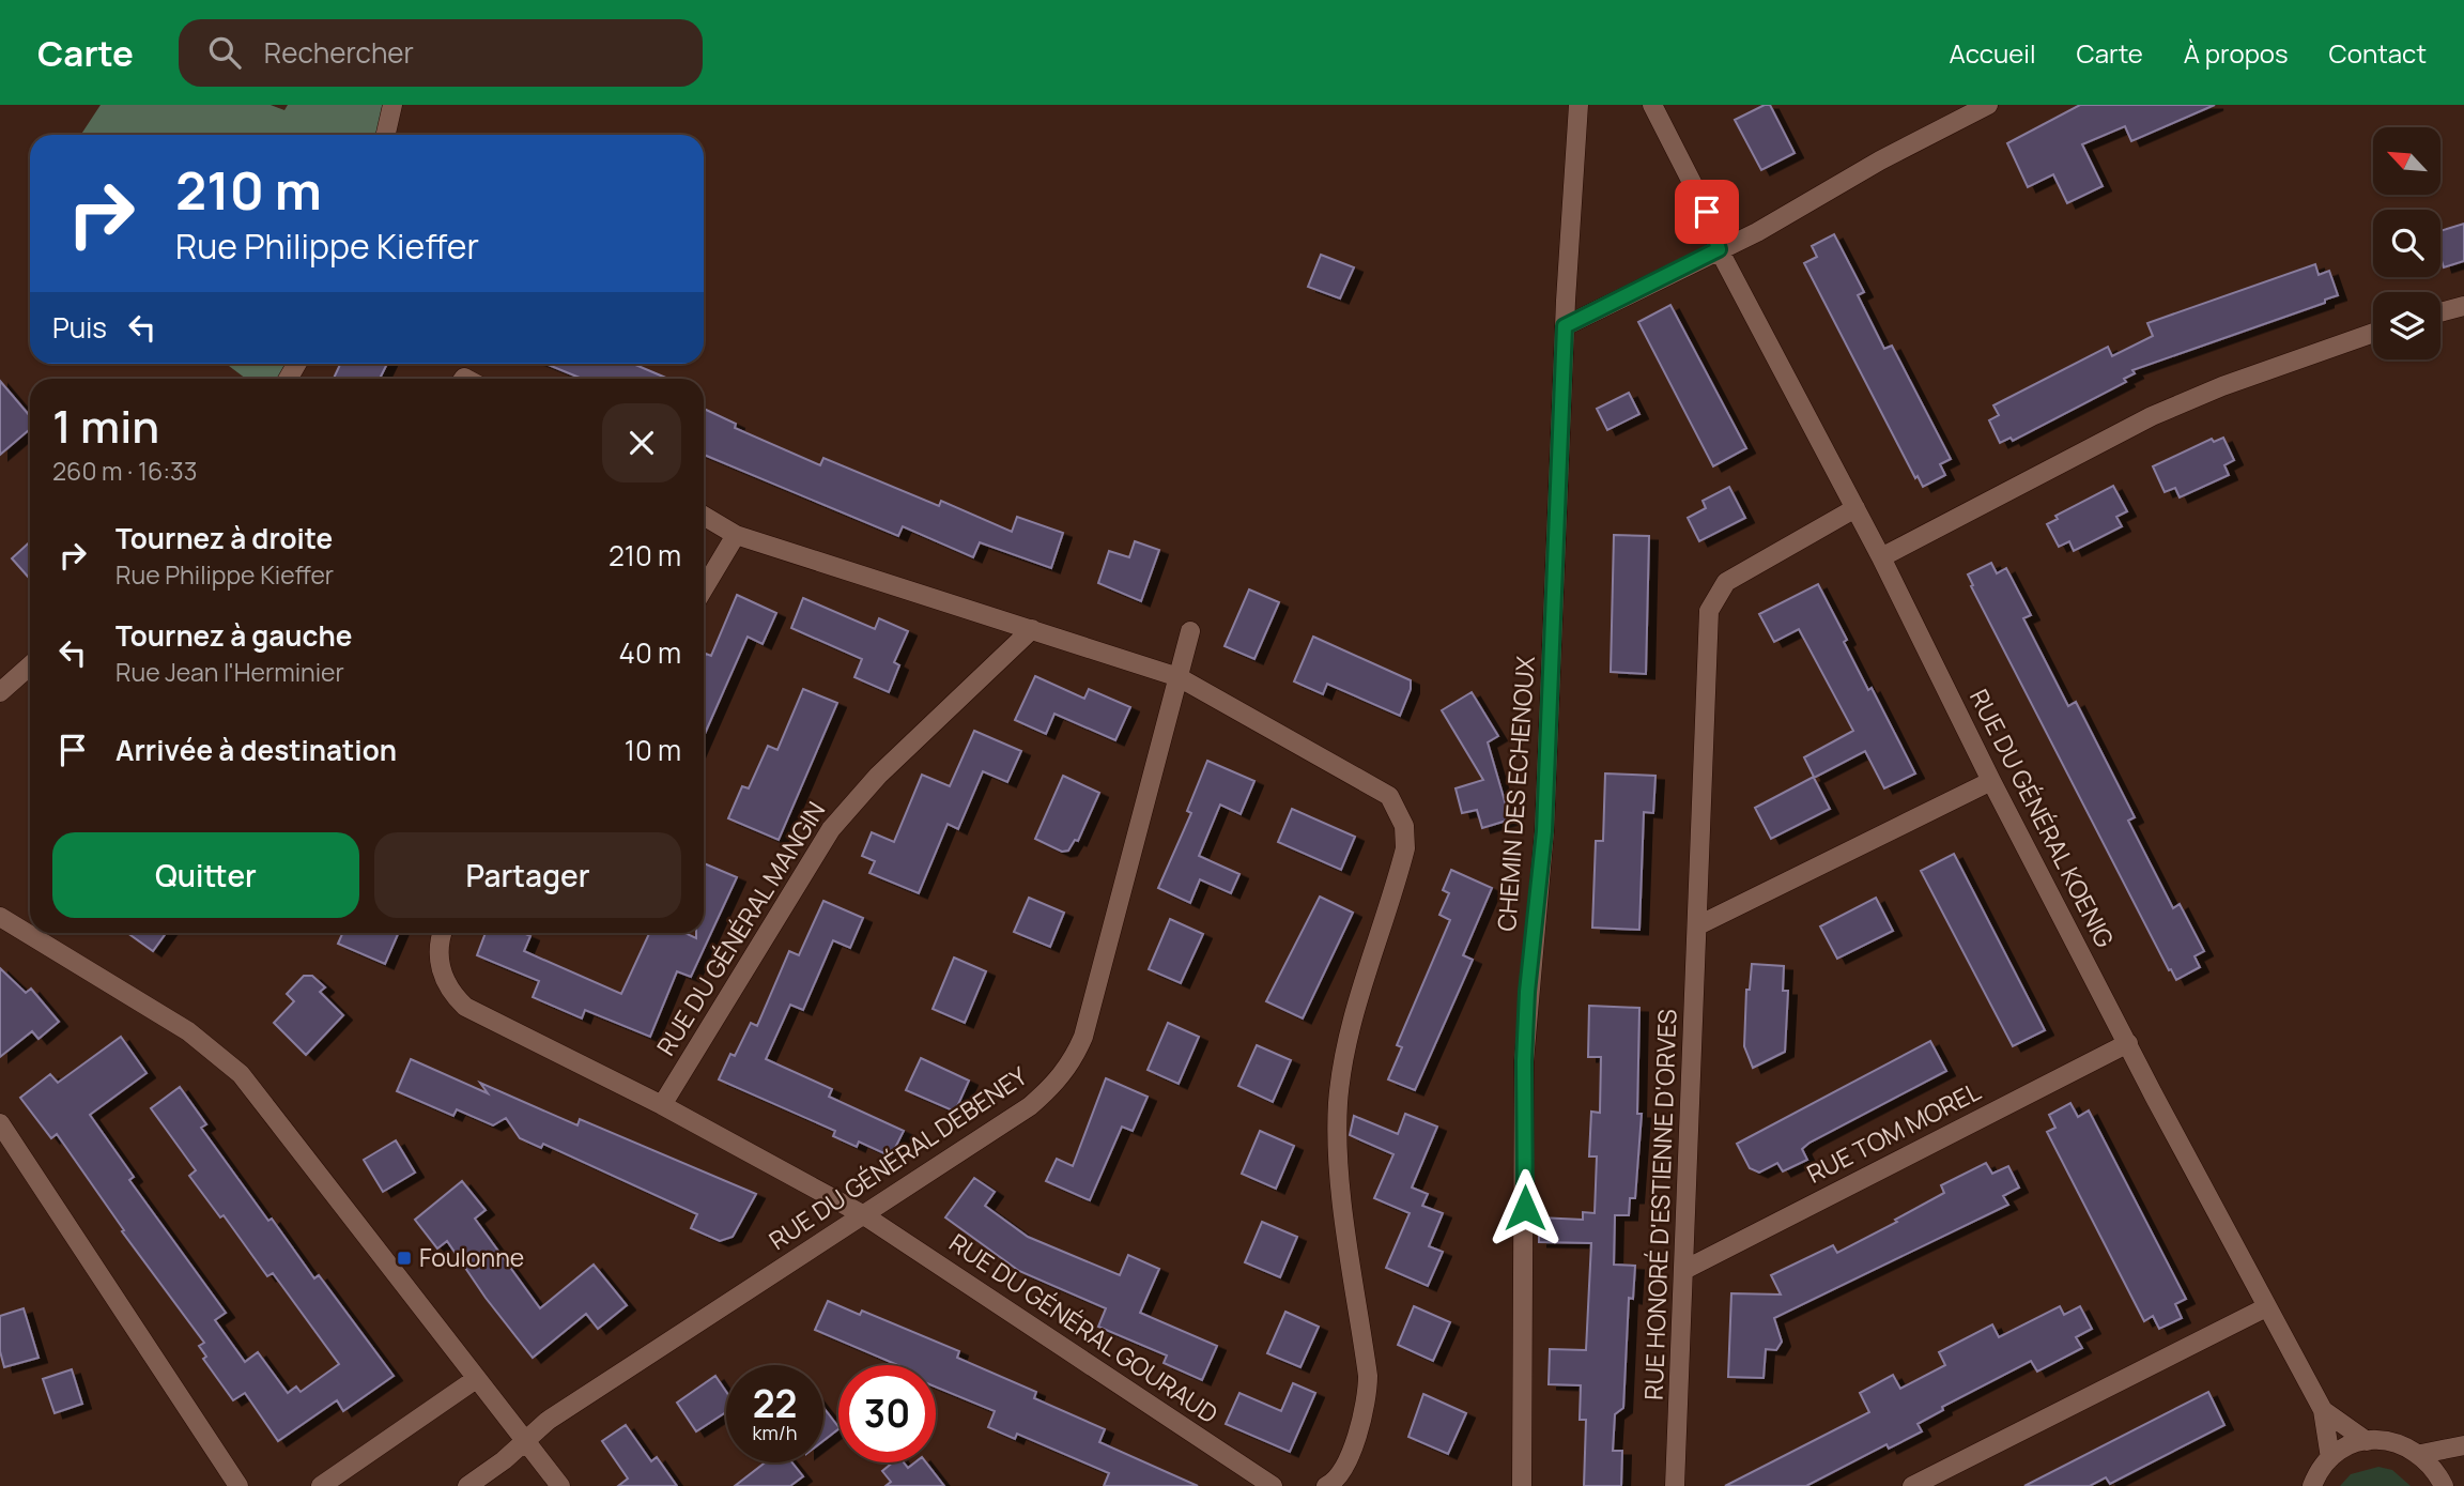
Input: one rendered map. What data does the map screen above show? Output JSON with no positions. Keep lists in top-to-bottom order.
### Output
{
  "streets": {
    "street": [
      "CHEMIN DES ECHENOUX",
      "RUE DU GÉNÉRAL KOENIG",
      "RUE DU GÉNÉRAL MANGIN",
      "RUE TOM MOREL",
      "RUE DU GÉNÉRAL DEBENEY",
      "RUE HONORÉ D'ESTIENNE D'ORVES",
      "RUE DU GÉNÉRAL GOURAUD"
    ]
  },
  "crossings": [
    ["RUE DU GÉNÉRAL KOENIG", "RUE TOM MOREL"],
    ["RUE DU GÉNÉRAL KOENIG", "RUE HONORÉ D'ESTIENNE D'ORVES"],
    ["RUE DU GÉNÉRAL MANGIN", "RUE DU GÉNÉRAL GOURAUD"],
    ["RUE TOM MOREL", "RUE HONORÉ D'ESTIENNE D'ORVES"],
    ["RUE DU GÉNÉRAL DEBENEY", "RUE DU GÉNÉRAL GOURAUD"]
  ],
  "places": {
    "transit": ["Foulonne"]
  },
  "north": "top left",
  "page": {
    "header": "Carte",
    "search": "Rechercher",
    "nav": [
      "Accueil",
      "Carte",
      "À propos",
      "Contact"
    ],
    "turn": ["210 m", "Rue Philippe Kieffer"],
    "then": "Puis",
    "heading": ["1 min", "260 m · 16:33"],
    "list": [
      {
        "name": "Tournez à droite",
        "note": "Rue Philippe Kieffer",
        "value": "210 m"
      },
      {
        "name": "Tournez à gauche",
        "note": "Rue Jean l'Herminier",
        "value": "40 m"
      },
      {
        "name": "Arrivée à destination",
        "value": "10 m"
      }
    ],
    "buttons": ["Quitter", "Partager"],
    "speed": "22 km/h",
    "limit": "30"
  }
}
